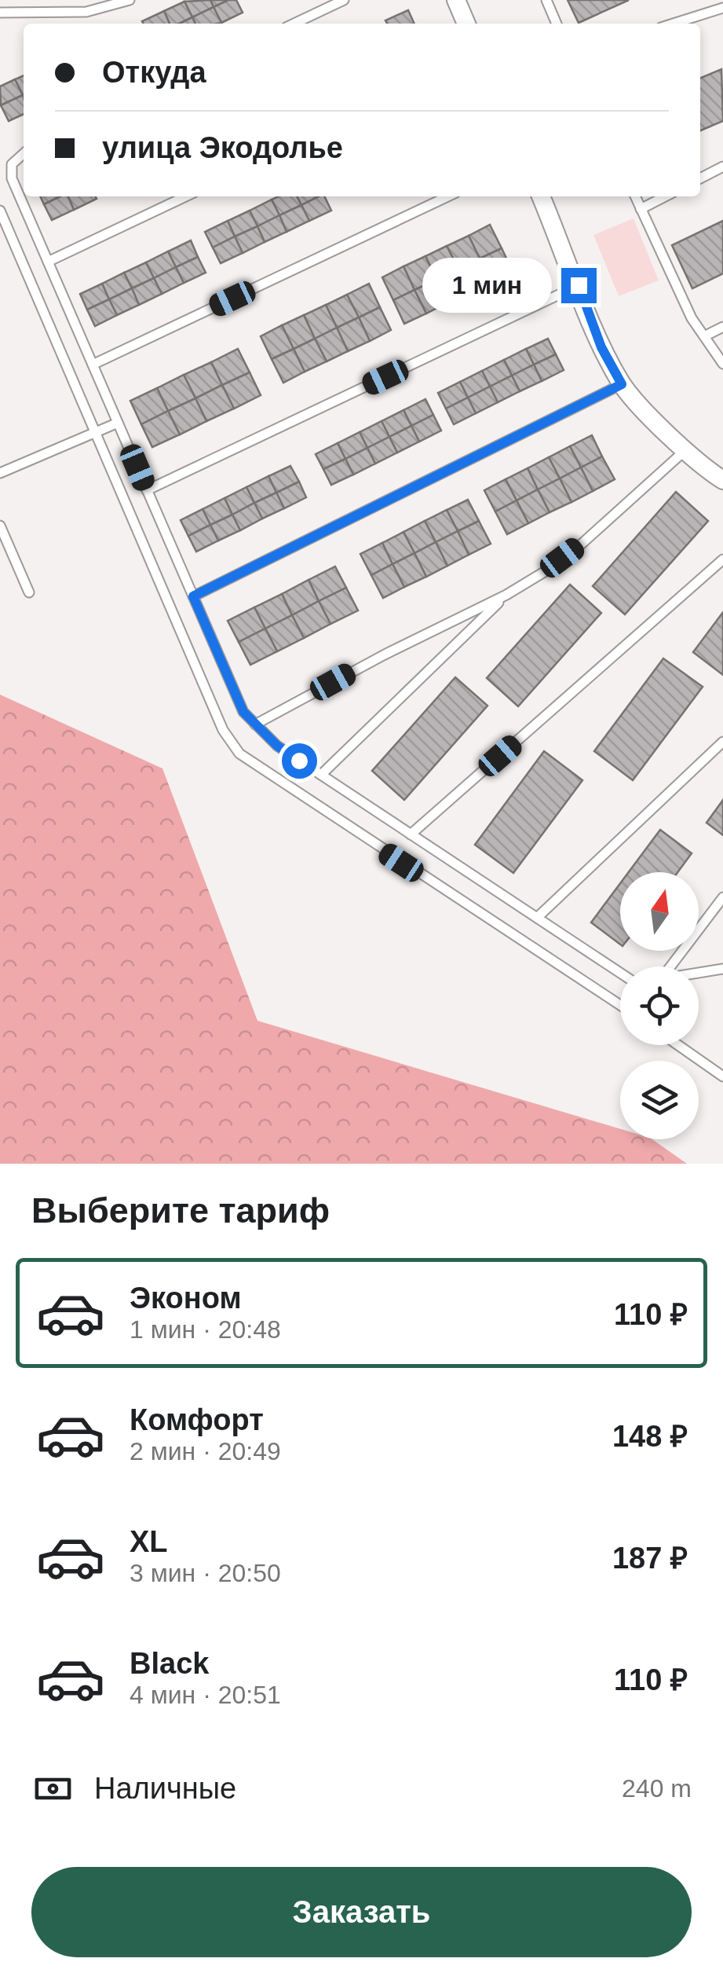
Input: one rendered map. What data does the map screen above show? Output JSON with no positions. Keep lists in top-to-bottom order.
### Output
{
  "north": "top",
  "page": {
    "banner": ["Откуда", "улица Экодолье"],
    "bubble": "1 мин",
    "heading": "Выберите тариф",
    "list": [
      {
        "name": "Эконом",
        "note": "1 мин · 20:48",
        "value": "110 ₽"
      },
      {
        "name": "Комфорт",
        "note": "2 мин · 20:49",
        "value": "148 ₽"
      },
      {
        "name": "XL",
        "note": "3 мин · 20:50",
        "value": "187 ₽"
      },
      {
        "name": "Black",
        "note": "4 мин · 20:51",
        "value": "110 ₽"
      }
    ],
    "pay": ["Наличные", "240 m"],
    "buttons": "Заказать"
  }
}
